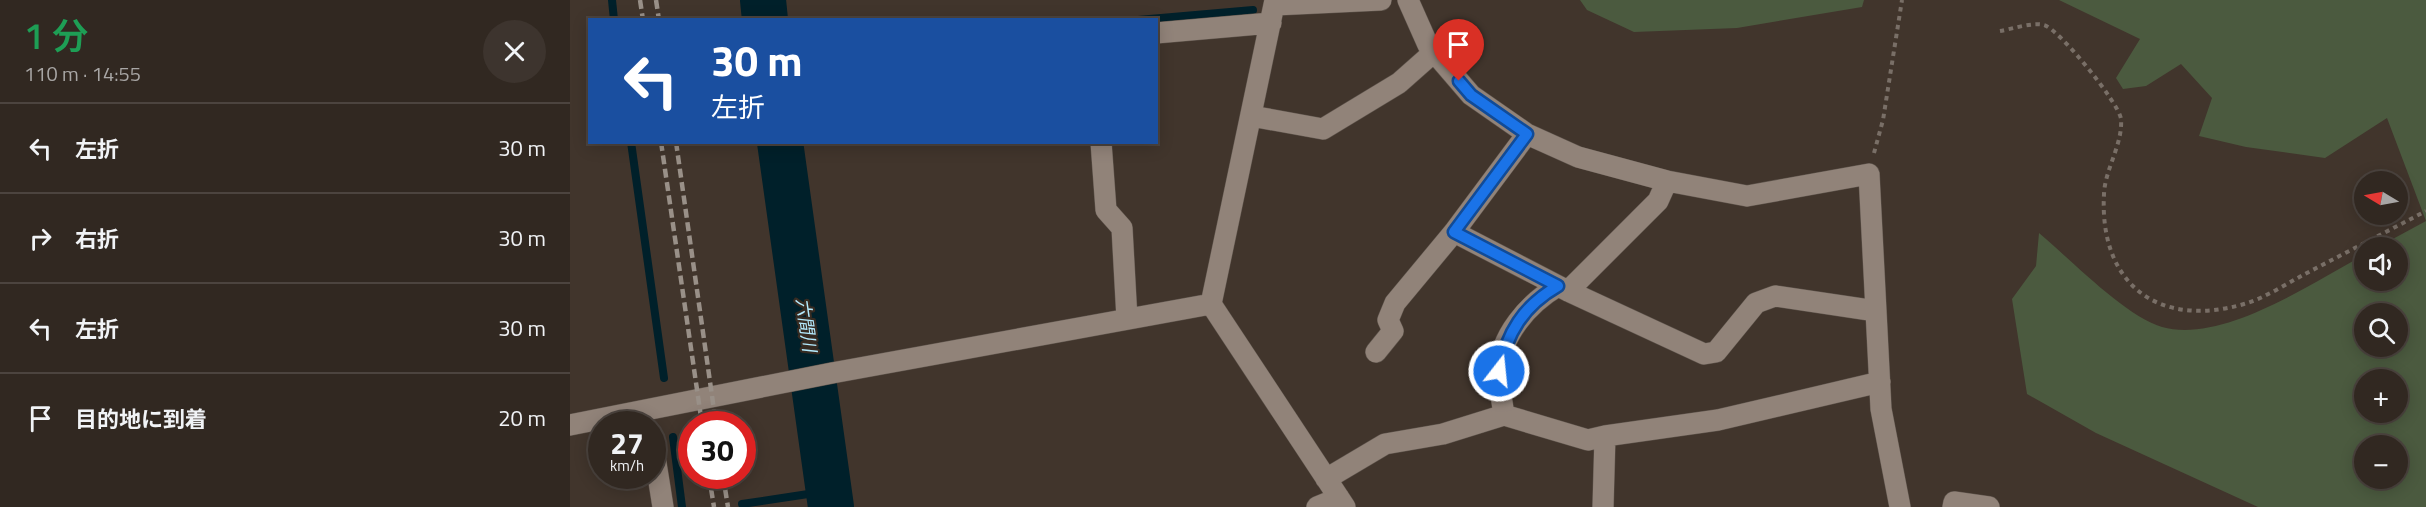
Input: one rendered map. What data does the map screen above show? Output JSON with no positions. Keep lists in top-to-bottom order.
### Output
{
  "water": ["六間川"],
  "north": "left",
  "page": {
    "heading": ["1 分", "110 m · 14:55"],
    "turn": ["30 m", "左折"],
    "list": [
      {
        "name": "左折",
        "value": "30 m"
      },
      {
        "name": "右折",
        "value": "30 m"
      },
      {
        "name": "左折",
        "value": "30 m"
      },
      {
        "name": "目的地に到着",
        "value": "20 m"
      }
    ],
    "map_buttons": ["+", "−"],
    "speed": "27 km/h",
    "limit": "30"
  }
}
